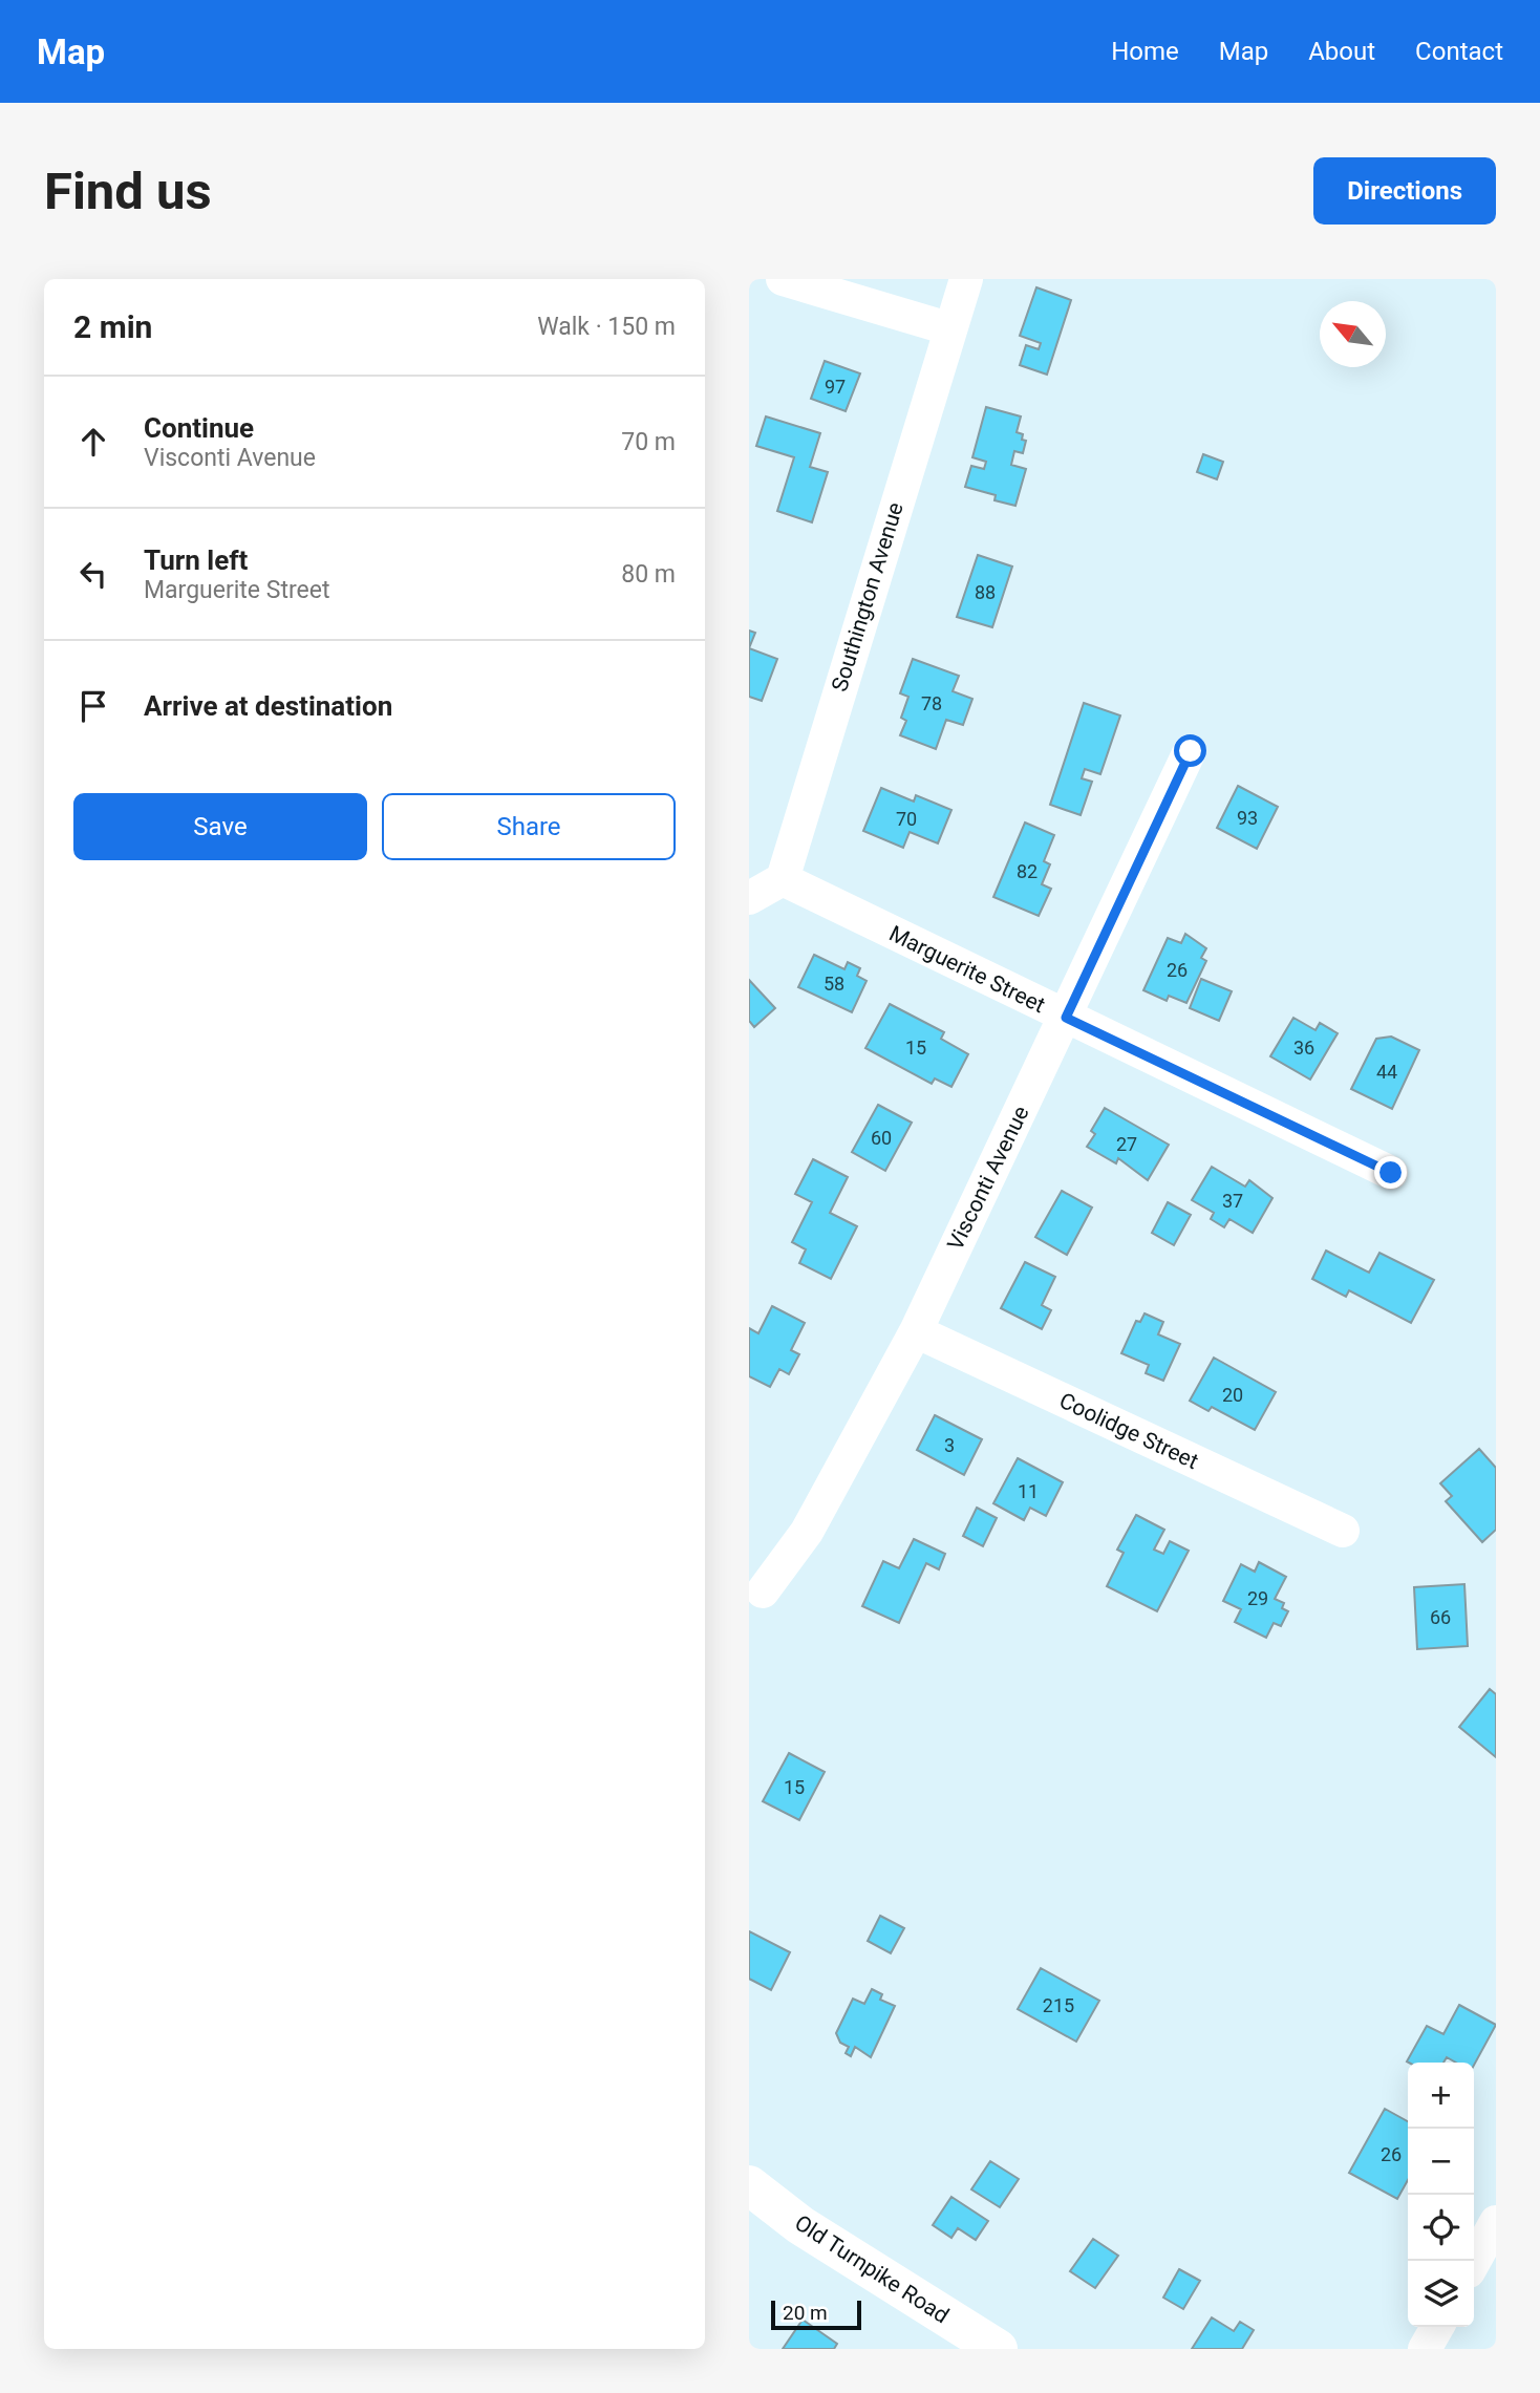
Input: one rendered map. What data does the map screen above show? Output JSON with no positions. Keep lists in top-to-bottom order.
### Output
{
  "streets": {
    "main road": ["Old Turnpike Road"],
    "street": [
      "Southington Avenue",
      "Marguerite Street",
      "Visconti Avenue",
      "Coolidge Street"
    ]
  },
  "crossings": [
    ["Southington Avenue", "Marguerite Street"],
    ["Marguerite Street", "Visconti Avenue"],
    ["Visconti Avenue", "Coolidge Street"]
  ],
  "house_numbers": [
    "97",
    "88",
    "78",
    "93",
    "70",
    "82",
    "26",
    "58",
    "15",
    "36",
    "44",
    "60",
    "27",
    "37",
    "20",
    "3",
    "11",
    "29",
    "66",
    "15",
    "215",
    "26"
  ],
  "scale_bar": "20 m",
  "north": "top left",
  "page": {
    "header": "Map",
    "nav": [
      "Home",
      "Map",
      "About",
      "Contact"
    ],
    "buttons": [
      "Directions",
      ["Save", "Share"]
    ],
    "title": "Find us",
    "heading": ["2 min", "Walk · 150 m"],
    "list": [
      ["Continue", "Visconti Avenue", "70 m"],
      ["Turn left", "Marguerite Street", "80 m"],
      "Arrive at destination"
    ],
    "map_buttons": ["+", "−"],
    "scale": "20 m"
  }
}
